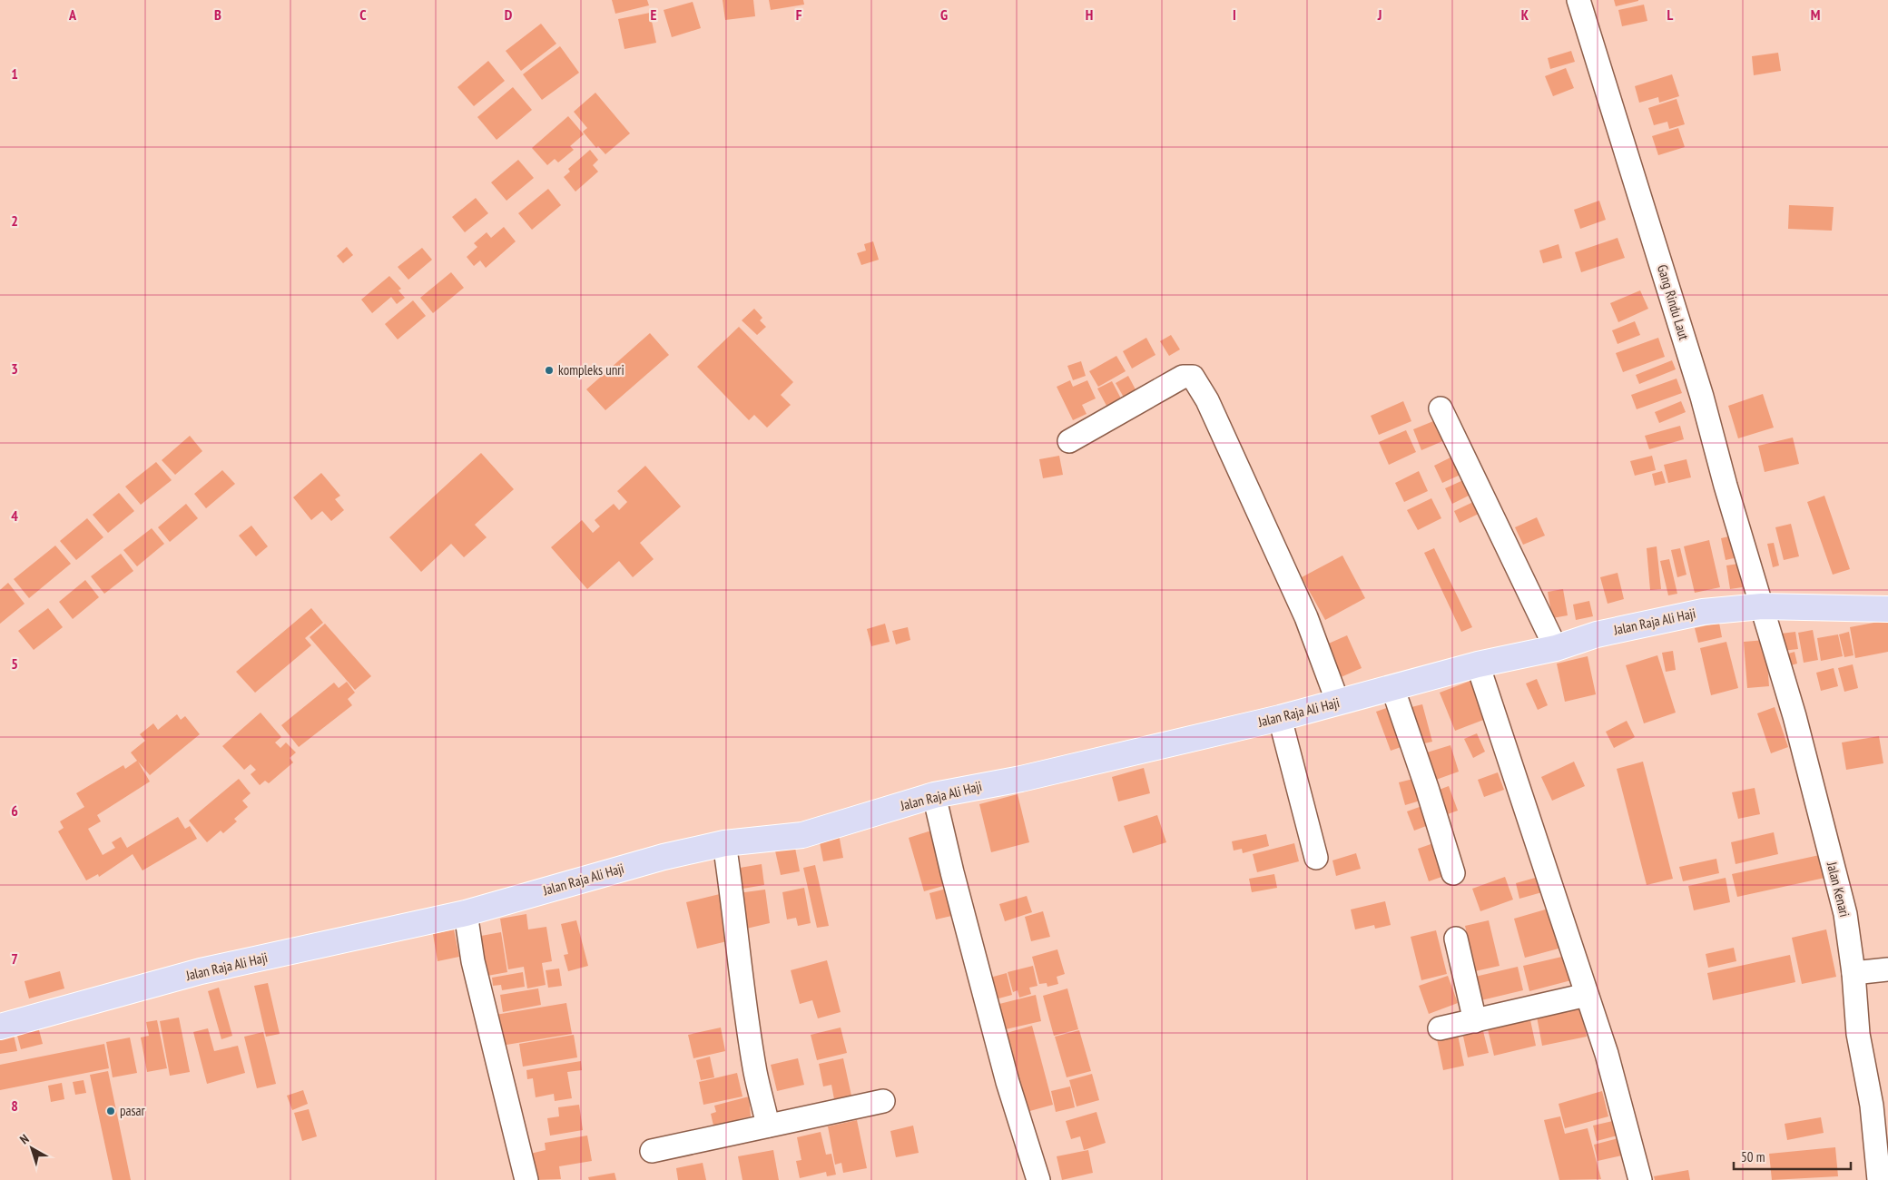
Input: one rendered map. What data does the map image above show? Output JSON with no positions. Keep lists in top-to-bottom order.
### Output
{
  "streets": {
    "main road": ["Jalan Raja Ali Haji"],
    "street": ["Gang Rindu Laut", "Jalan Kenari"]
  },
  "crossings": [
    ["Gang Rindu Laut", "Jalan Raja Ali Haji"],
    ["Gang Rindu Laut", "Jalan Kenari"],
    ["Jalan Raja Ali Haji", "Jalan Kenari"]
  ],
  "places": ["kompleks unri", "pasar"],
  "scale_bar": "50 m",
  "north": "top left",
  "grid": {
    "columns": [
      "A",
      "B",
      "C",
      "D",
      "E",
      "F",
      "G",
      "H",
      "I",
      "J",
      "K",
      "L",
      "M"
    ],
    "rows": [
      "1",
      "2",
      "3",
      "4",
      "5",
      "6",
      "7",
      "8"
    ]
  }
}
